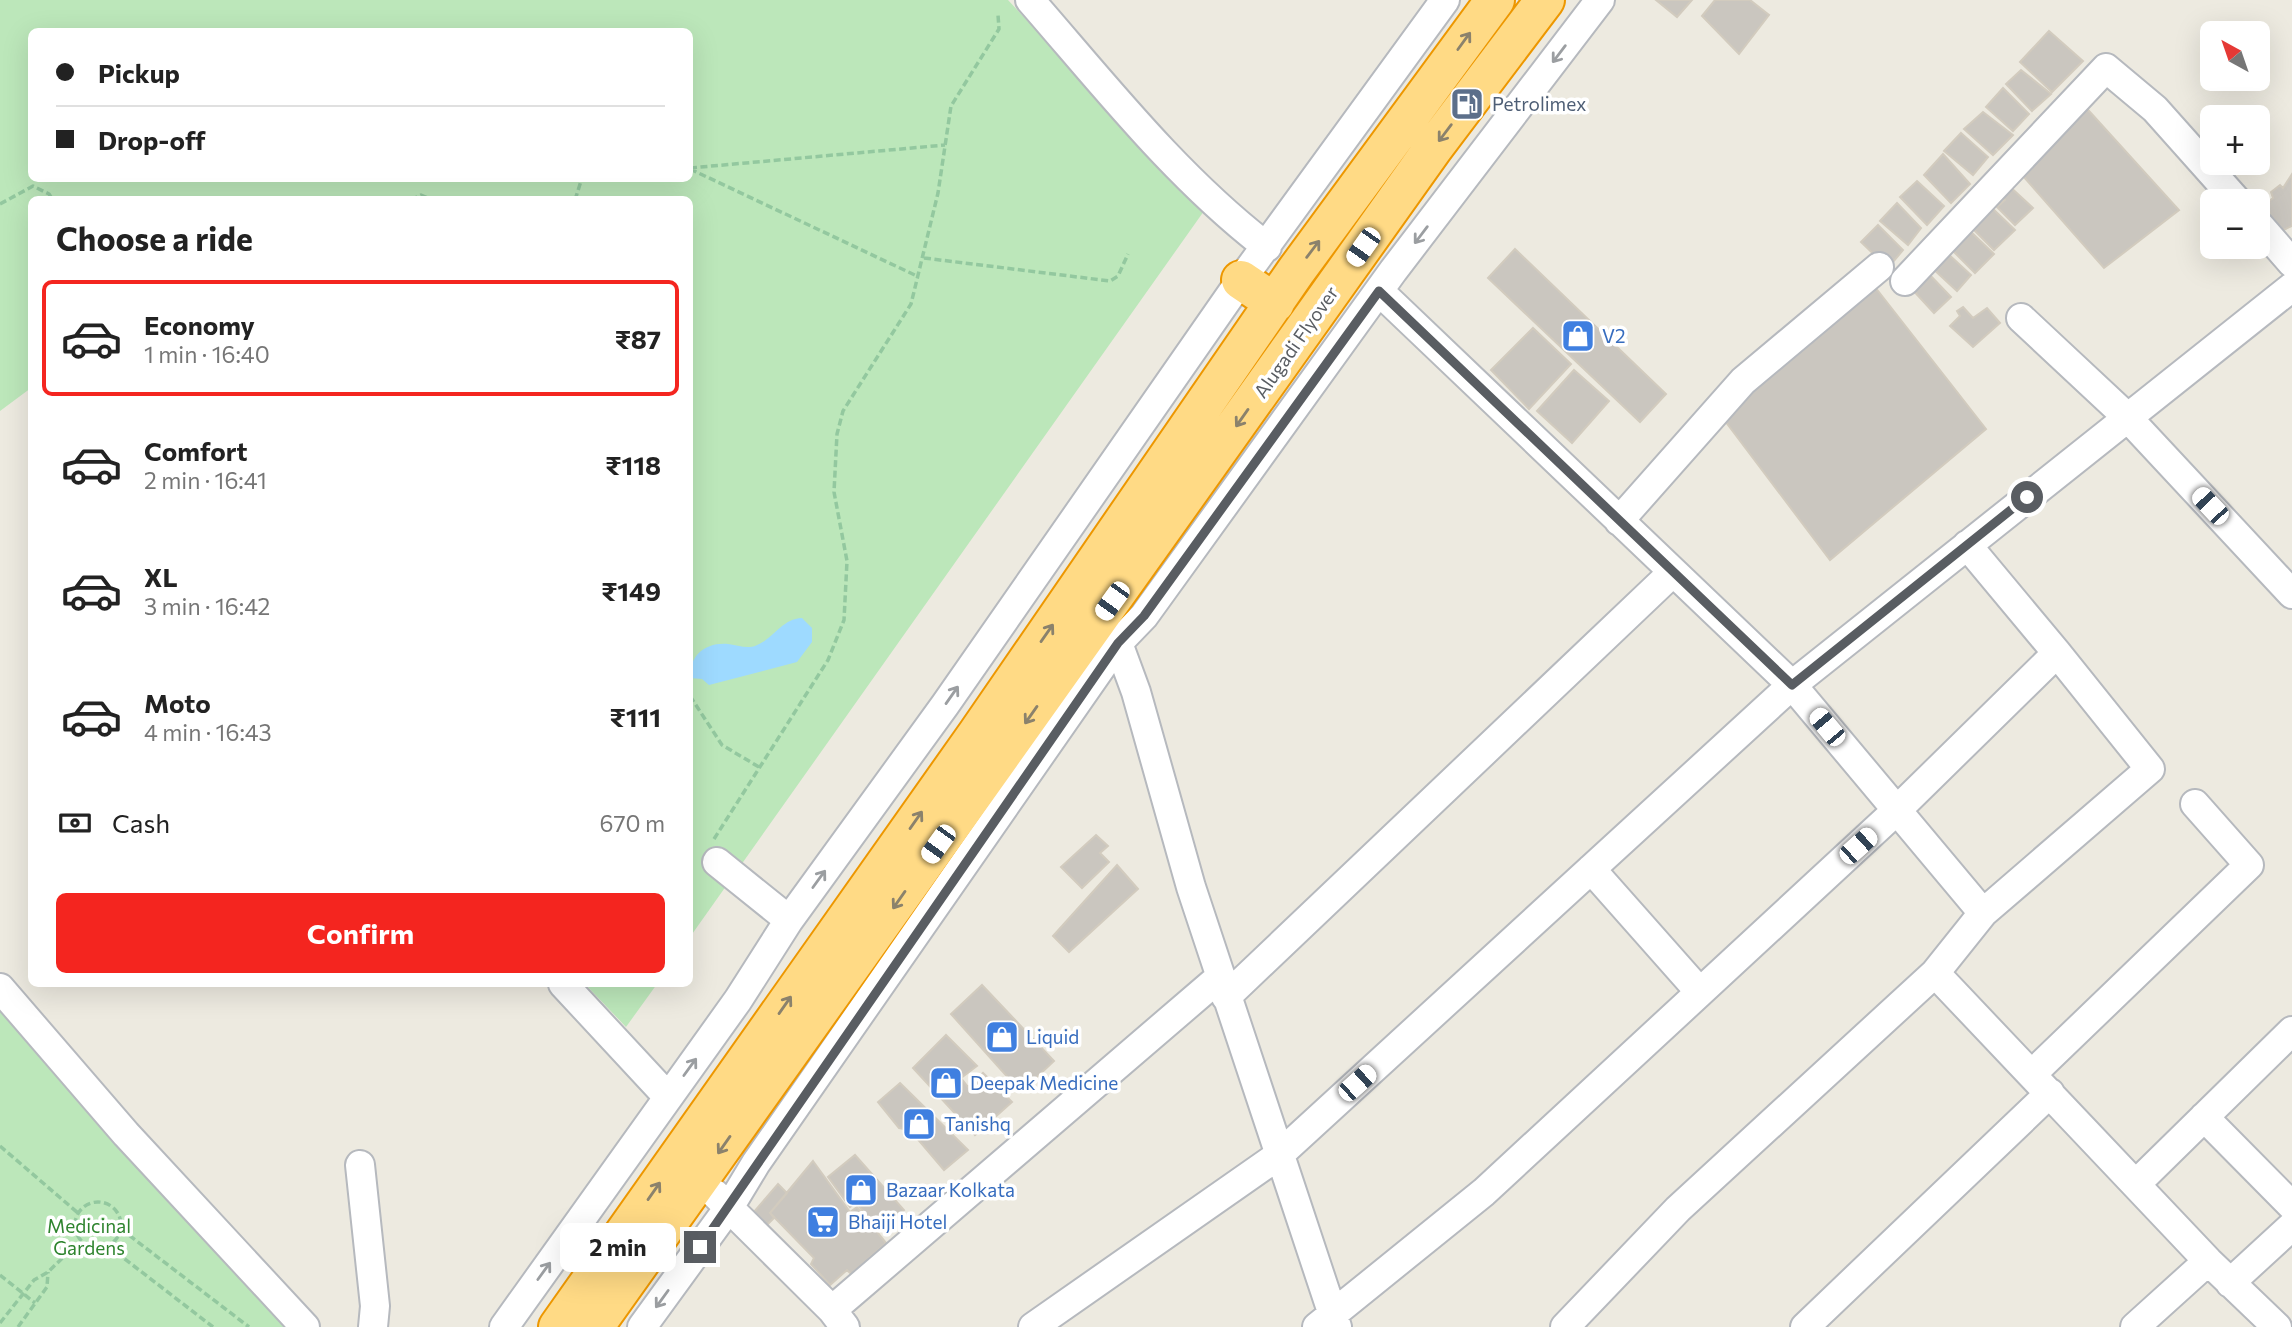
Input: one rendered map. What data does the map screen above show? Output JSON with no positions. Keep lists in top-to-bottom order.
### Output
{
  "streets": {
    "highway": ["Alugadi Flyover"]
  },
  "parks": ["Medicinal Gardens"],
  "places": {
    "fuel station": ["Petrolimex"],
    "shop": [
      "V2",
      "Liquid",
      "Deepak Medicine",
      "Tanishq",
      "Bazaar Kolkata"
    ],
    "supermarket": ["Bhaiji Hotel"]
  },
  "north": "top left",
  "page": {
    "map_buttons": ["+", "−"],
    "banner": ["Pickup", "Drop-off"],
    "heading": "Choose a ride",
    "list": [
      {
        "name": "Economy",
        "note": "1 min · 16:40",
        "value": "₹87"
      },
      {
        "name": "Comfort",
        "note": "2 min · 16:41",
        "value": "₹118"
      },
      {
        "name": "XL",
        "note": "3 min · 16:42",
        "value": "₹149"
      },
      {
        "name": "Moto",
        "note": "4 min · 16:43",
        "value": "₹111"
      }
    ],
    "pay": ["Cash", "670 m"],
    "buttons": "Confirm",
    "bubble": "2 min"
  }
}
